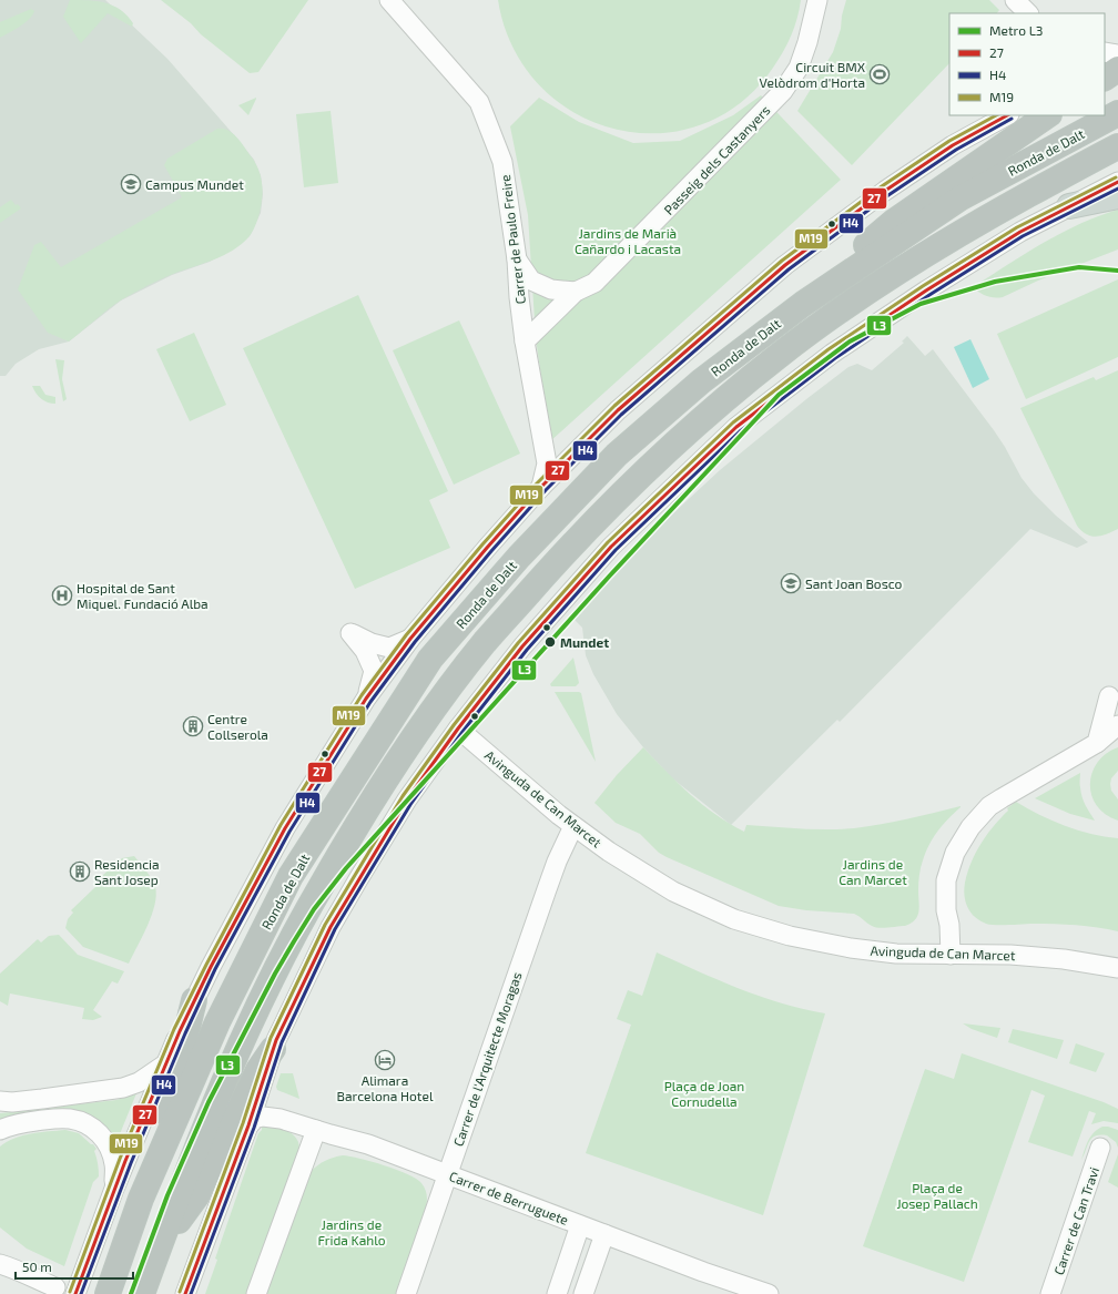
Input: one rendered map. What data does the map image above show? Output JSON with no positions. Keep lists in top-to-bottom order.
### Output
{
  "streets": {
    "highway": ["Ronda de Dalt"],
    "street": [
      "Passeig dels Castanyers",
      "Carrer de Paulo Freire",
      "Avinguda de Can Marcet",
      "Carrer de l'Arquitecte Moragas",
      "Carrer de Berruguete",
      "Carrer de Can Travi"
    ]
  },
  "crossings": [
    ["Passeig dels Castanyers", "Carrer de Paulo Freire"],
    ["Avinguda de Can Marcet", "Carrer de l'Arquitecte Moragas"],
    ["Carrer de l'Arquitecte Moragas", "Carrer de Berruguete"]
  ],
  "parks": [
    "Jardins de Marià Cañardo i Lacasta",
    "Jardins de Can Marcet",
    "Plaça de Joan Cornudella",
    "Plaça de Josep Pallach",
    "Jardins de Frida Kahlo"
  ],
  "places": {
    "sports": ["Circuit BMX Velòdrom d'Horta"],
    "school or university": ["Campus Mundet", "Sant Joan Bosco"],
    "hospital": ["Hospital de Sant Miquel. Fundació Alba"],
    "other": ["Mundet"],
    "building": ["Centre Collserola", "Residencia Sant Josep"],
    "hotel": ["Alimara Barcelona Hotel"]
  },
  "lines": [
    "transit line 27",
    "transit line M19",
    "transit line H4",
    "metro line L3"
  ],
  "legend": [
    "Metro L3",
    "27",
    "H4",
    "M19"
  ],
  "scale_bar": "50 m"
}
